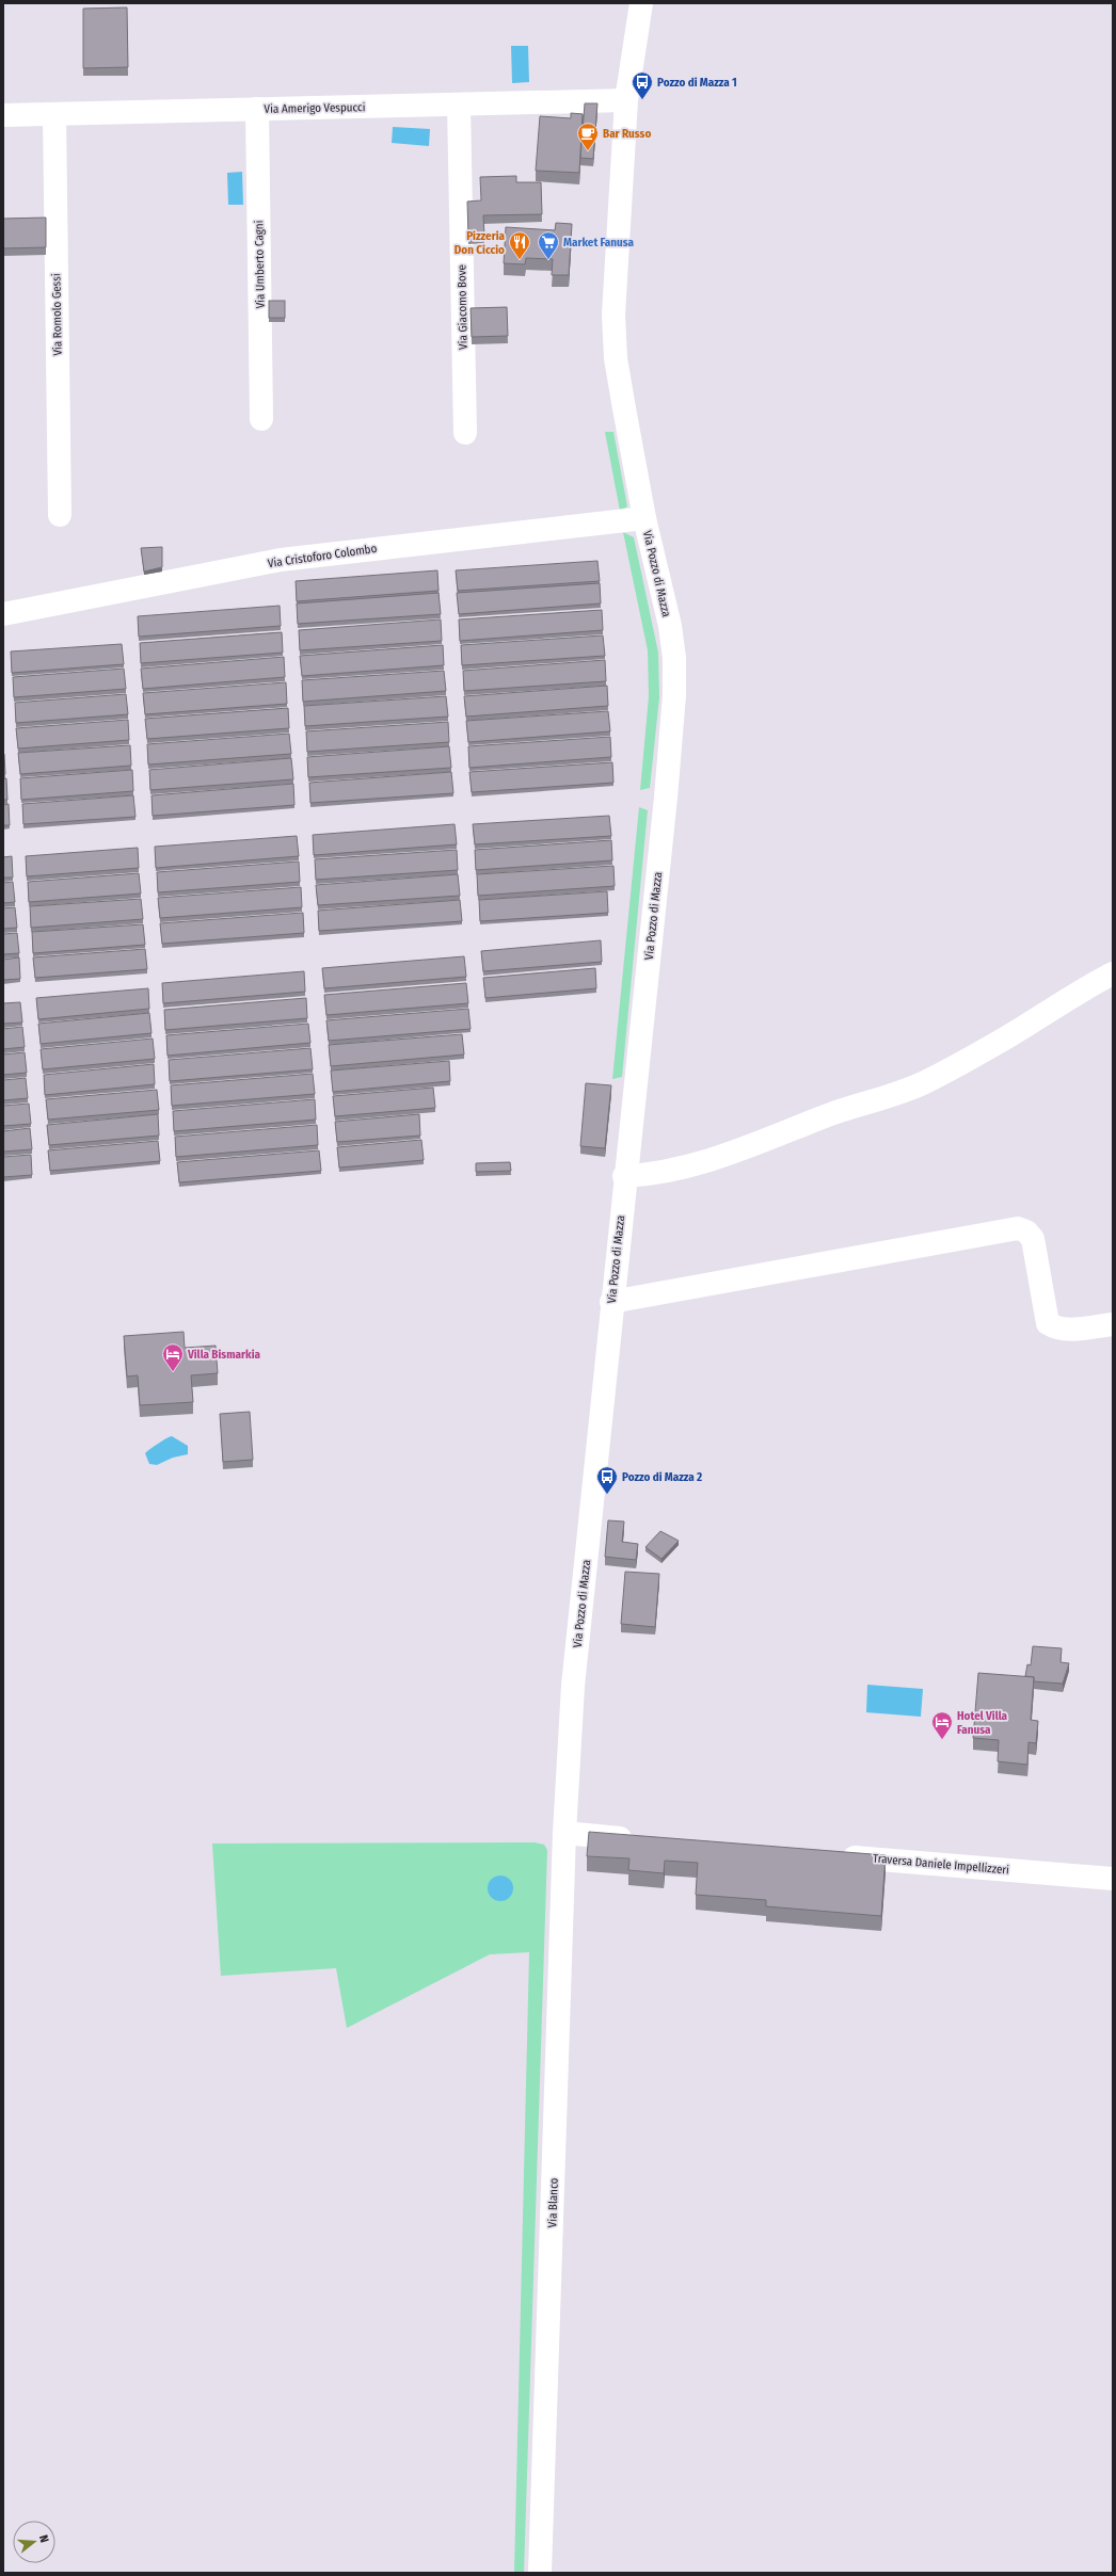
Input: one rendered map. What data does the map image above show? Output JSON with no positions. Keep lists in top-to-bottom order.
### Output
{
  "streets": {
    "street": [
      "Via Amerigo Vespucci",
      "Via Umberto Cagni",
      "Via Giacomo Bove",
      "Via Romolo Gessi",
      "Via Cristoforo Colombo",
      "Via Pozzo di Mazza",
      "Traversa Daniele Impellizzeri",
      "Via Blanco"
    ]
  },
  "crossings": [
    ["Via Amerigo Vespucci", "Via Umberto Cagni"],
    ["Via Amerigo Vespucci", "Via Giacomo Bove"],
    ["Via Amerigo Vespucci", "Via Romolo Gessi"],
    ["Via Amerigo Vespucci", "Via Pozzo di Mazza"],
    ["Via Cristoforo Colombo", "Via Pozzo di Mazza"],
    ["Via Pozzo di Mazza", "Via Blanco"]
  ],
  "places": {
    "bus stop": ["Pozzo di Mazza 1", "Pozzo di Mazza 2"],
    "cafe": ["Bar Russo"],
    "restaurant": ["Pizzeria Don Ciccio"],
    "supermarket": ["Market Fanusa"],
    "hotel": ["Villa Bismarkia", "Hotel Villa Fanusa"]
  },
  "north": "right"
}
